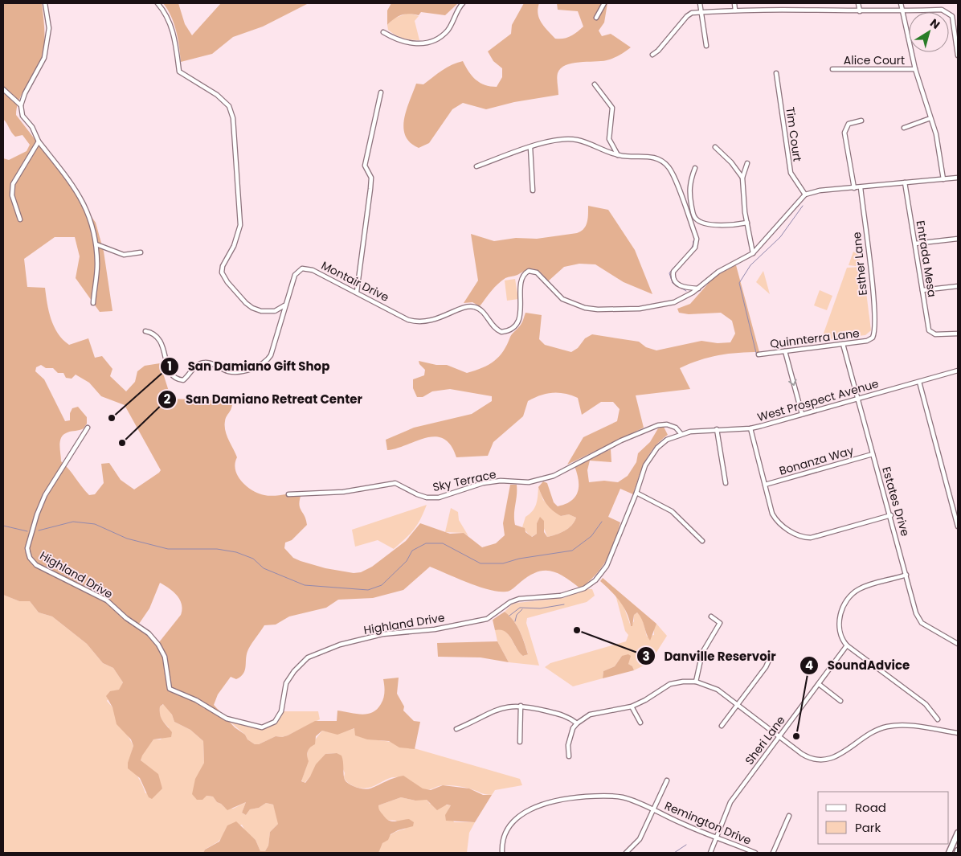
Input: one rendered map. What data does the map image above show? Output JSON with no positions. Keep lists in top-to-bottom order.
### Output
{
  "streets": {
    "street": [
      "Alice Court",
      "Tim Court",
      "Entrada Mesa",
      "Esther Lane",
      "Montair Drive",
      "Quinnterra Lane",
      "West Prospect Avenue",
      "Bonanza Way",
      "Sky Terrace",
      "Estates Drive",
      "Highland Drive",
      "Sheri Lane",
      "Remington Drive"
    ]
  },
  "crossings": [
    ["Esther Lane", "Quinnterra Lane"],
    ["Quinnterra Lane", "Estates Drive"],
    ["West Prospect Avenue", "Sky Terrace"],
    ["West Prospect Avenue", "Estates Drive"],
    ["West Prospect Avenue", "Highland Drive"],
    ["Bonanza Way", "Estates Drive"],
    ["Sky Terrace", "Highland Drive"],
    ["Sheri Lane", "Remington Drive"]
  ],
  "places": [
    "San Damiano Gift Shop",
    "San Damiano Retreat Center",
    "Danville Reservoir",
    "SoundAdvice"
  ],
  "legend": ["Road", "Park"],
  "north": "top right"
}
